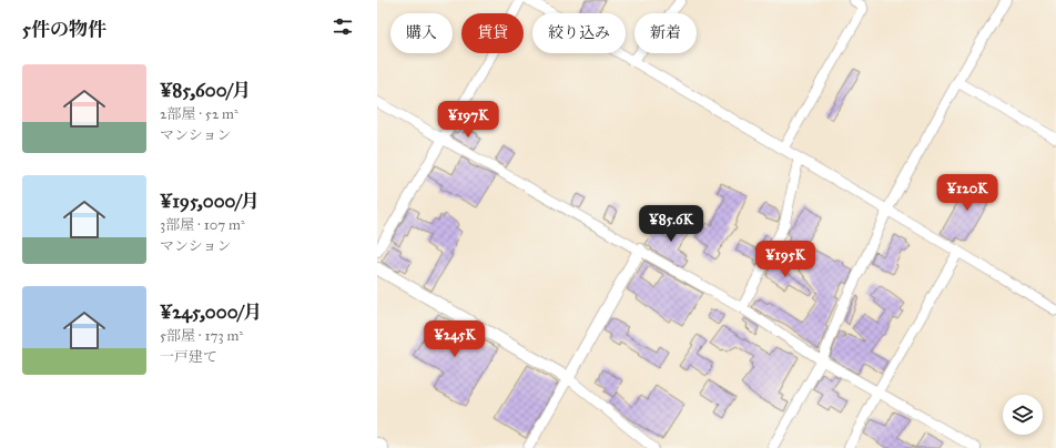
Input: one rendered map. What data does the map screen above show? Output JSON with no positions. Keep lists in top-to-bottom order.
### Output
{
  "page": {
    "heading": "5件の物件",
    "chip": [
      "購入",
      "賃貸",
      "絞り込み",
      "新着"
    ],
    "list": [
      {
        "name": "¥85,600/月",
        "note": "2部屋 · 52 m² · マンション"
      },
      {
        "name": "¥195,000/月",
        "note": "3部屋 · 107 m² · マンション"
      },
      {
        "name": "¥245,000/月",
        "note": "5部屋 · 173 m² · 一戸建て"
      }
    ],
    "price": [
      "¥197K",
      "¥120K",
      "¥85.6K",
      "¥195K",
      "¥245K"
    ]
  }
}
